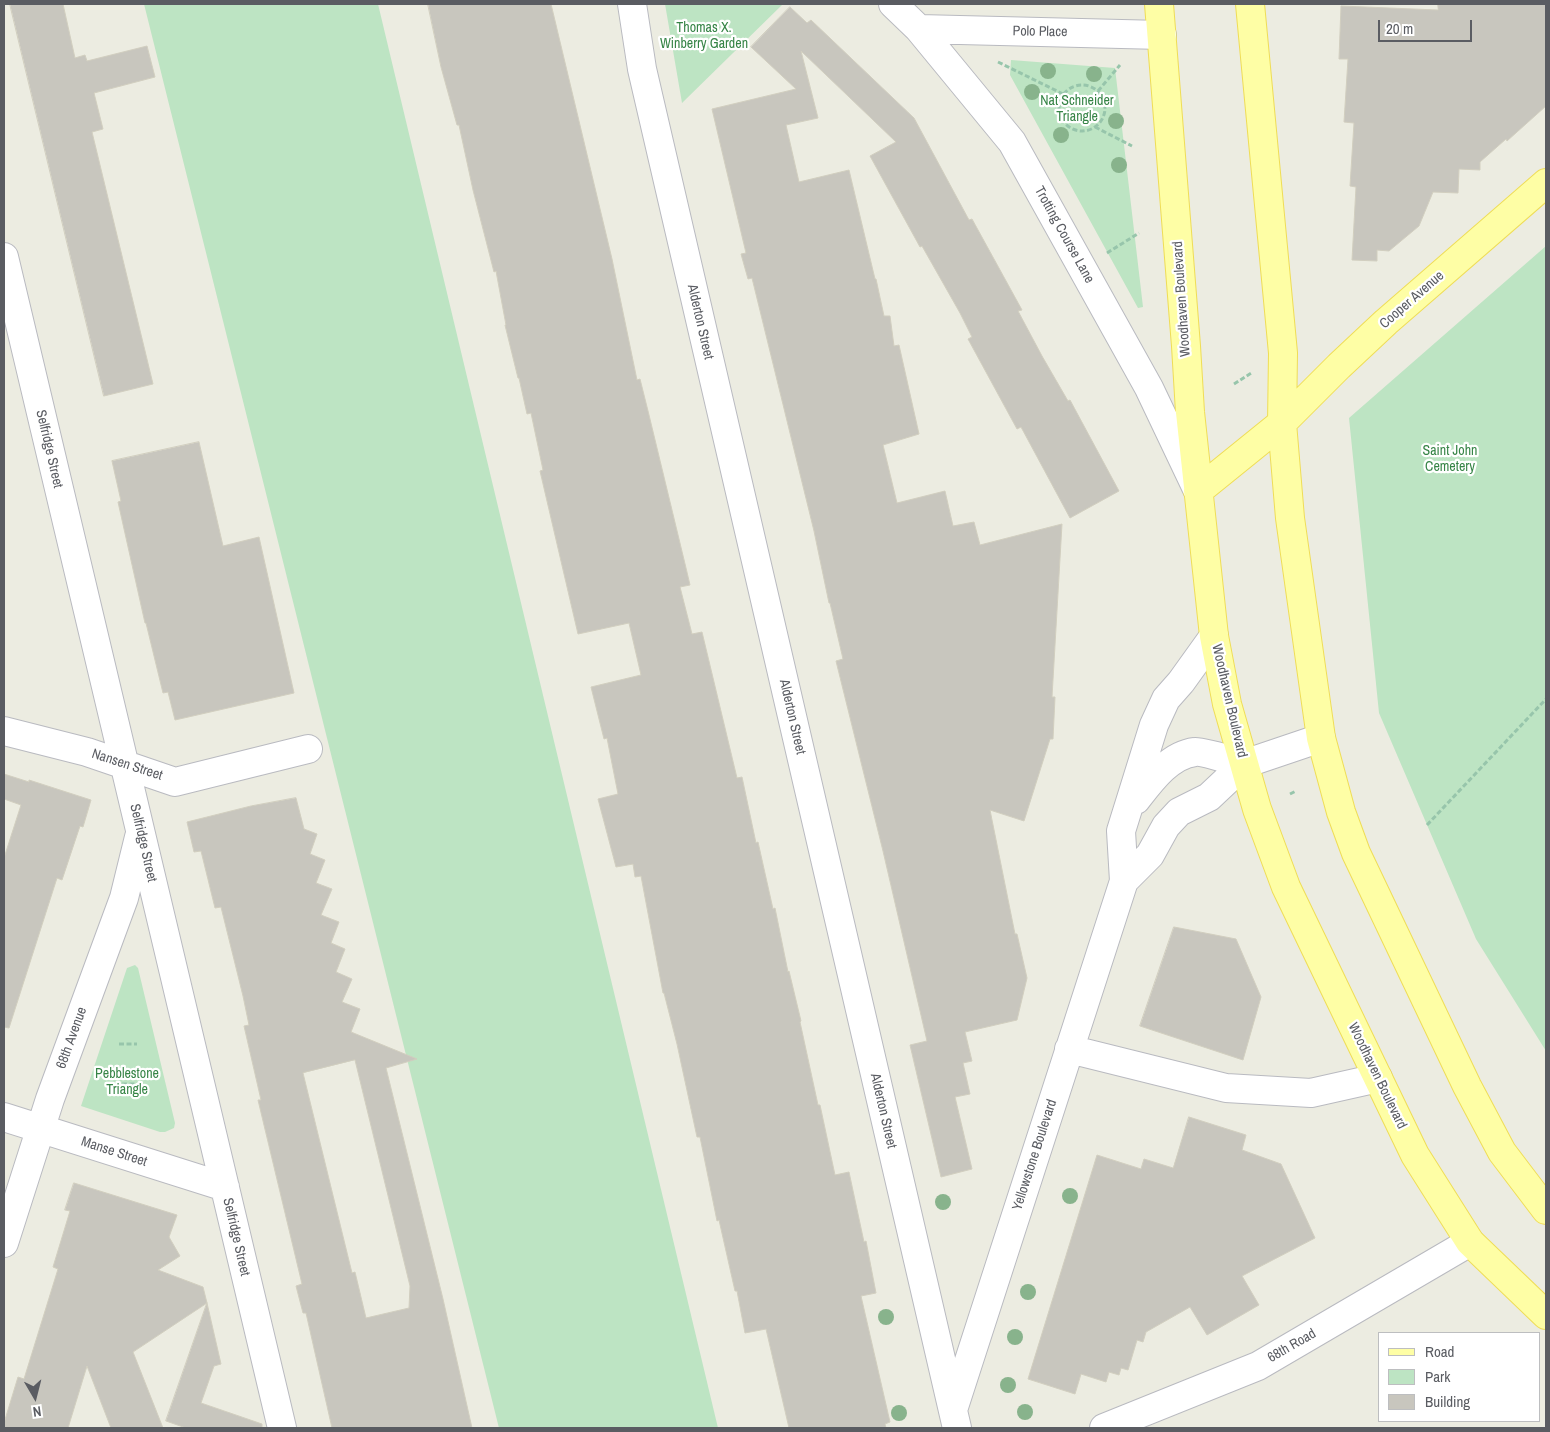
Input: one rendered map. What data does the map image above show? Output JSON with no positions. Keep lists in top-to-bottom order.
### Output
{
  "streets": {
    "main road": ["Woodhaven Boulevard", "Cooper Avenue"],
    "street": [
      "Polo Place",
      "Trotting Course Lane",
      "Alderton Street",
      "Selfridge Street",
      "Nansen Street",
      "68th Avenue",
      "Manse Street",
      "Yellowstone Boulevard",
      "68th Road"
    ]
  },
  "crossings": [
    ["Polo Place", "Trotting Course Lane"],
    ["Polo Place", "Woodhaven Boulevard"],
    ["Trotting Course Lane", "Woodhaven Boulevard"],
    ["Trotting Course Lane", "Cooper Avenue"],
    ["Woodhaven Boulevard", "Cooper Avenue"],
    ["Woodhaven Boulevard", "Yellowstone Boulevard"],
    ["Woodhaven Boulevard", "68th Road"],
    ["Alderton Street", "Yellowstone Boulevard"],
    ["Selfridge Street", "Nansen Street"],
    ["Selfridge Street", "68th Avenue"],
    ["Selfridge Street", "Manse Street"],
    ["68th Avenue", "Manse Street"]
  ],
  "parks": [
    "Thomas X. Winberry Garden",
    "Nat Schneider Triangle",
    "Saint John Cemetery",
    "Pebblestone Triangle"
  ],
  "legend": ["Road", "Park", "Building"],
  "scale_bar": "20 m",
  "north": "bottom"
}
